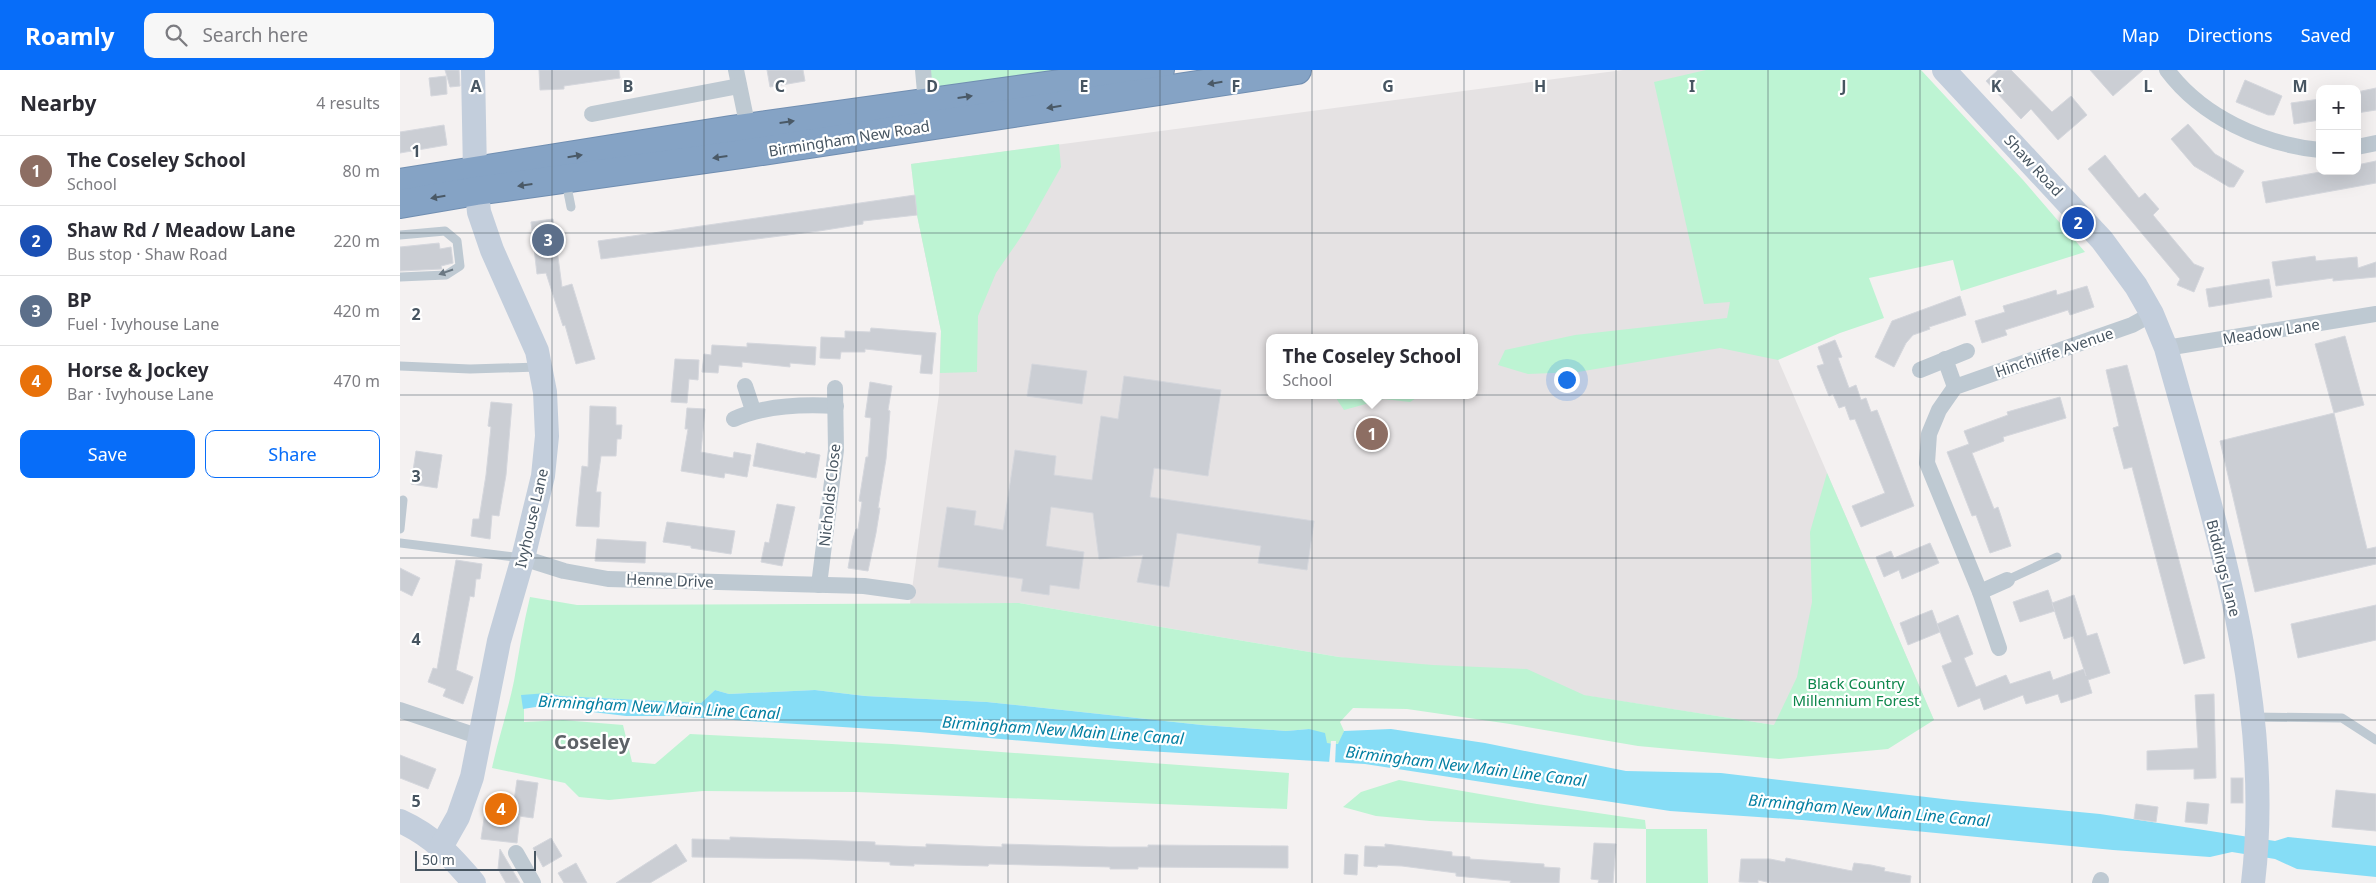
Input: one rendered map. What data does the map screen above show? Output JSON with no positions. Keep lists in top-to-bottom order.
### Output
{
  "streets": {
    "highway": ["Birmingham New Road"],
    "street": [
      "Shaw Road",
      "Meadow Lane",
      "Hinchliffe Avenue",
      "Nicholds Close",
      "Ivyhouse Lane",
      "Biddings Lane",
      "Henne Drive"
    ]
  },
  "crossings": [
    ["Birmingham New Road", "Ivyhouse Lane"],
    ["Shaw Road", "Hinchliffe Avenue"],
    ["Shaw Road", "Biddings Lane"],
    ["Meadow Lane", "Biddings Lane"],
    ["Hinchliffe Avenue", "Biddings Lane"],
    ["Nicholds Close", "Henne Drive"],
    ["Ivyhouse Lane", "Henne Drive"]
  ],
  "districts": ["Coseley"],
  "water": ["Birmingham New Main Line Canal"],
  "parks": ["Black Country Millennium Forest"],
  "scale_bar": "50 m",
  "page": {
    "header": "Roamly",
    "search": "Search here",
    "nav": ["Map", "Directions", "Saved"],
    "heading": ["Nearby", "4 results"],
    "map_buttons": ["+", "−"],
    "list": [
      {
        "mark": "1",
        "name": "The Coseley School",
        "note": "School",
        "value": "80 m"
      },
      {
        "mark": "2",
        "name": "Shaw Rd / Meadow Lane",
        "note": "Bus stop · Shaw Road",
        "value": "220 m"
      },
      {
        "mark": "3",
        "name": "BP",
        "note": "Fuel · Ivyhouse Lane",
        "value": "420 m"
      },
      {
        "mark": "4",
        "name": "Horse & Jockey",
        "note": "Bar · Ivyhouse Lane",
        "value": "470 m"
      }
    ],
    "pins": [
      "2",
      "3",
      "1",
      "4"
    ],
    "popup": ["The Coseley School", "School"],
    "buttons": ["Save", "Share"],
    "scale": "50 m"
  },
  "grid": {
    "columns": [
      "A",
      "B",
      "C",
      "D",
      "E",
      "F",
      "G",
      "H",
      "I",
      "J",
      "K",
      "L",
      "M"
    ],
    "rows": [
      "1",
      "2",
      "3",
      "4",
      "5"
    ]
  }
}
